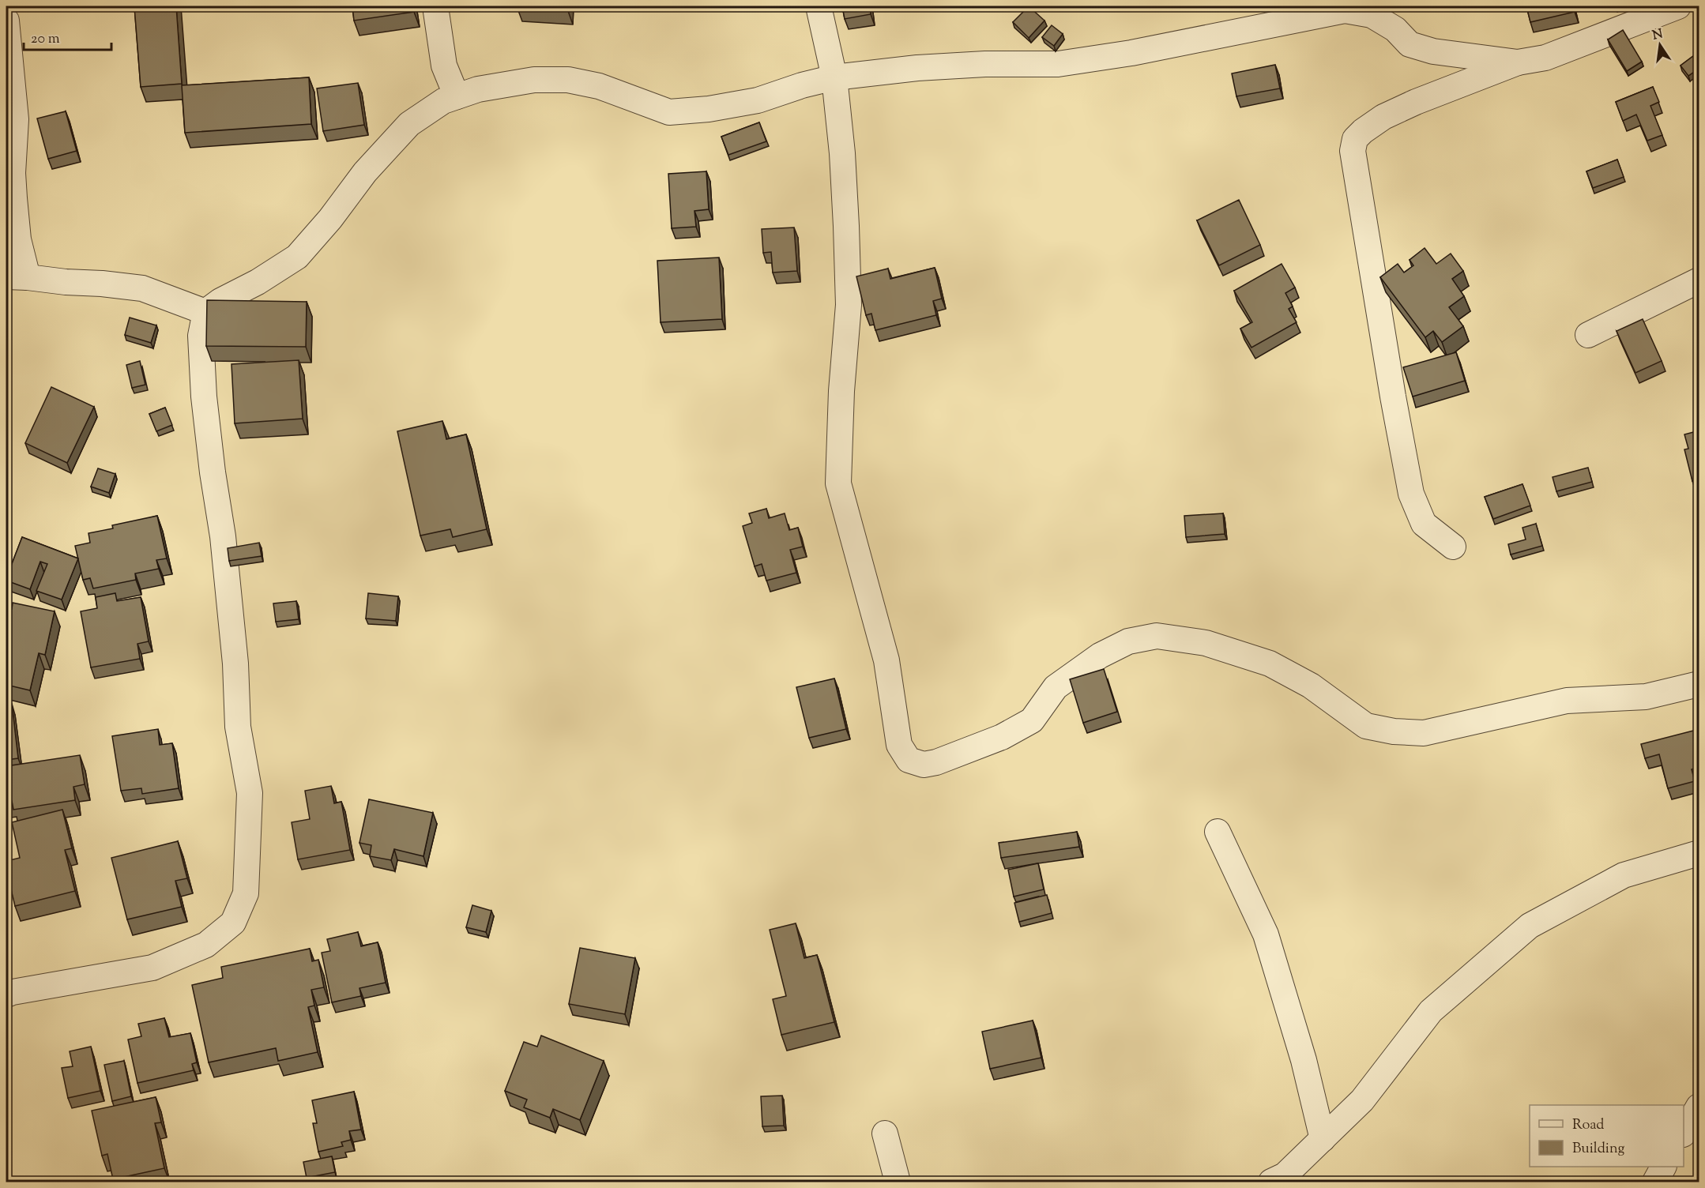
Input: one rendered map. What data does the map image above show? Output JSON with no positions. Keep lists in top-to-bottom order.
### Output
{
  "legend": ["Road", "Building"],
  "scale_bar": "20 m",
  "north": "top"
}
